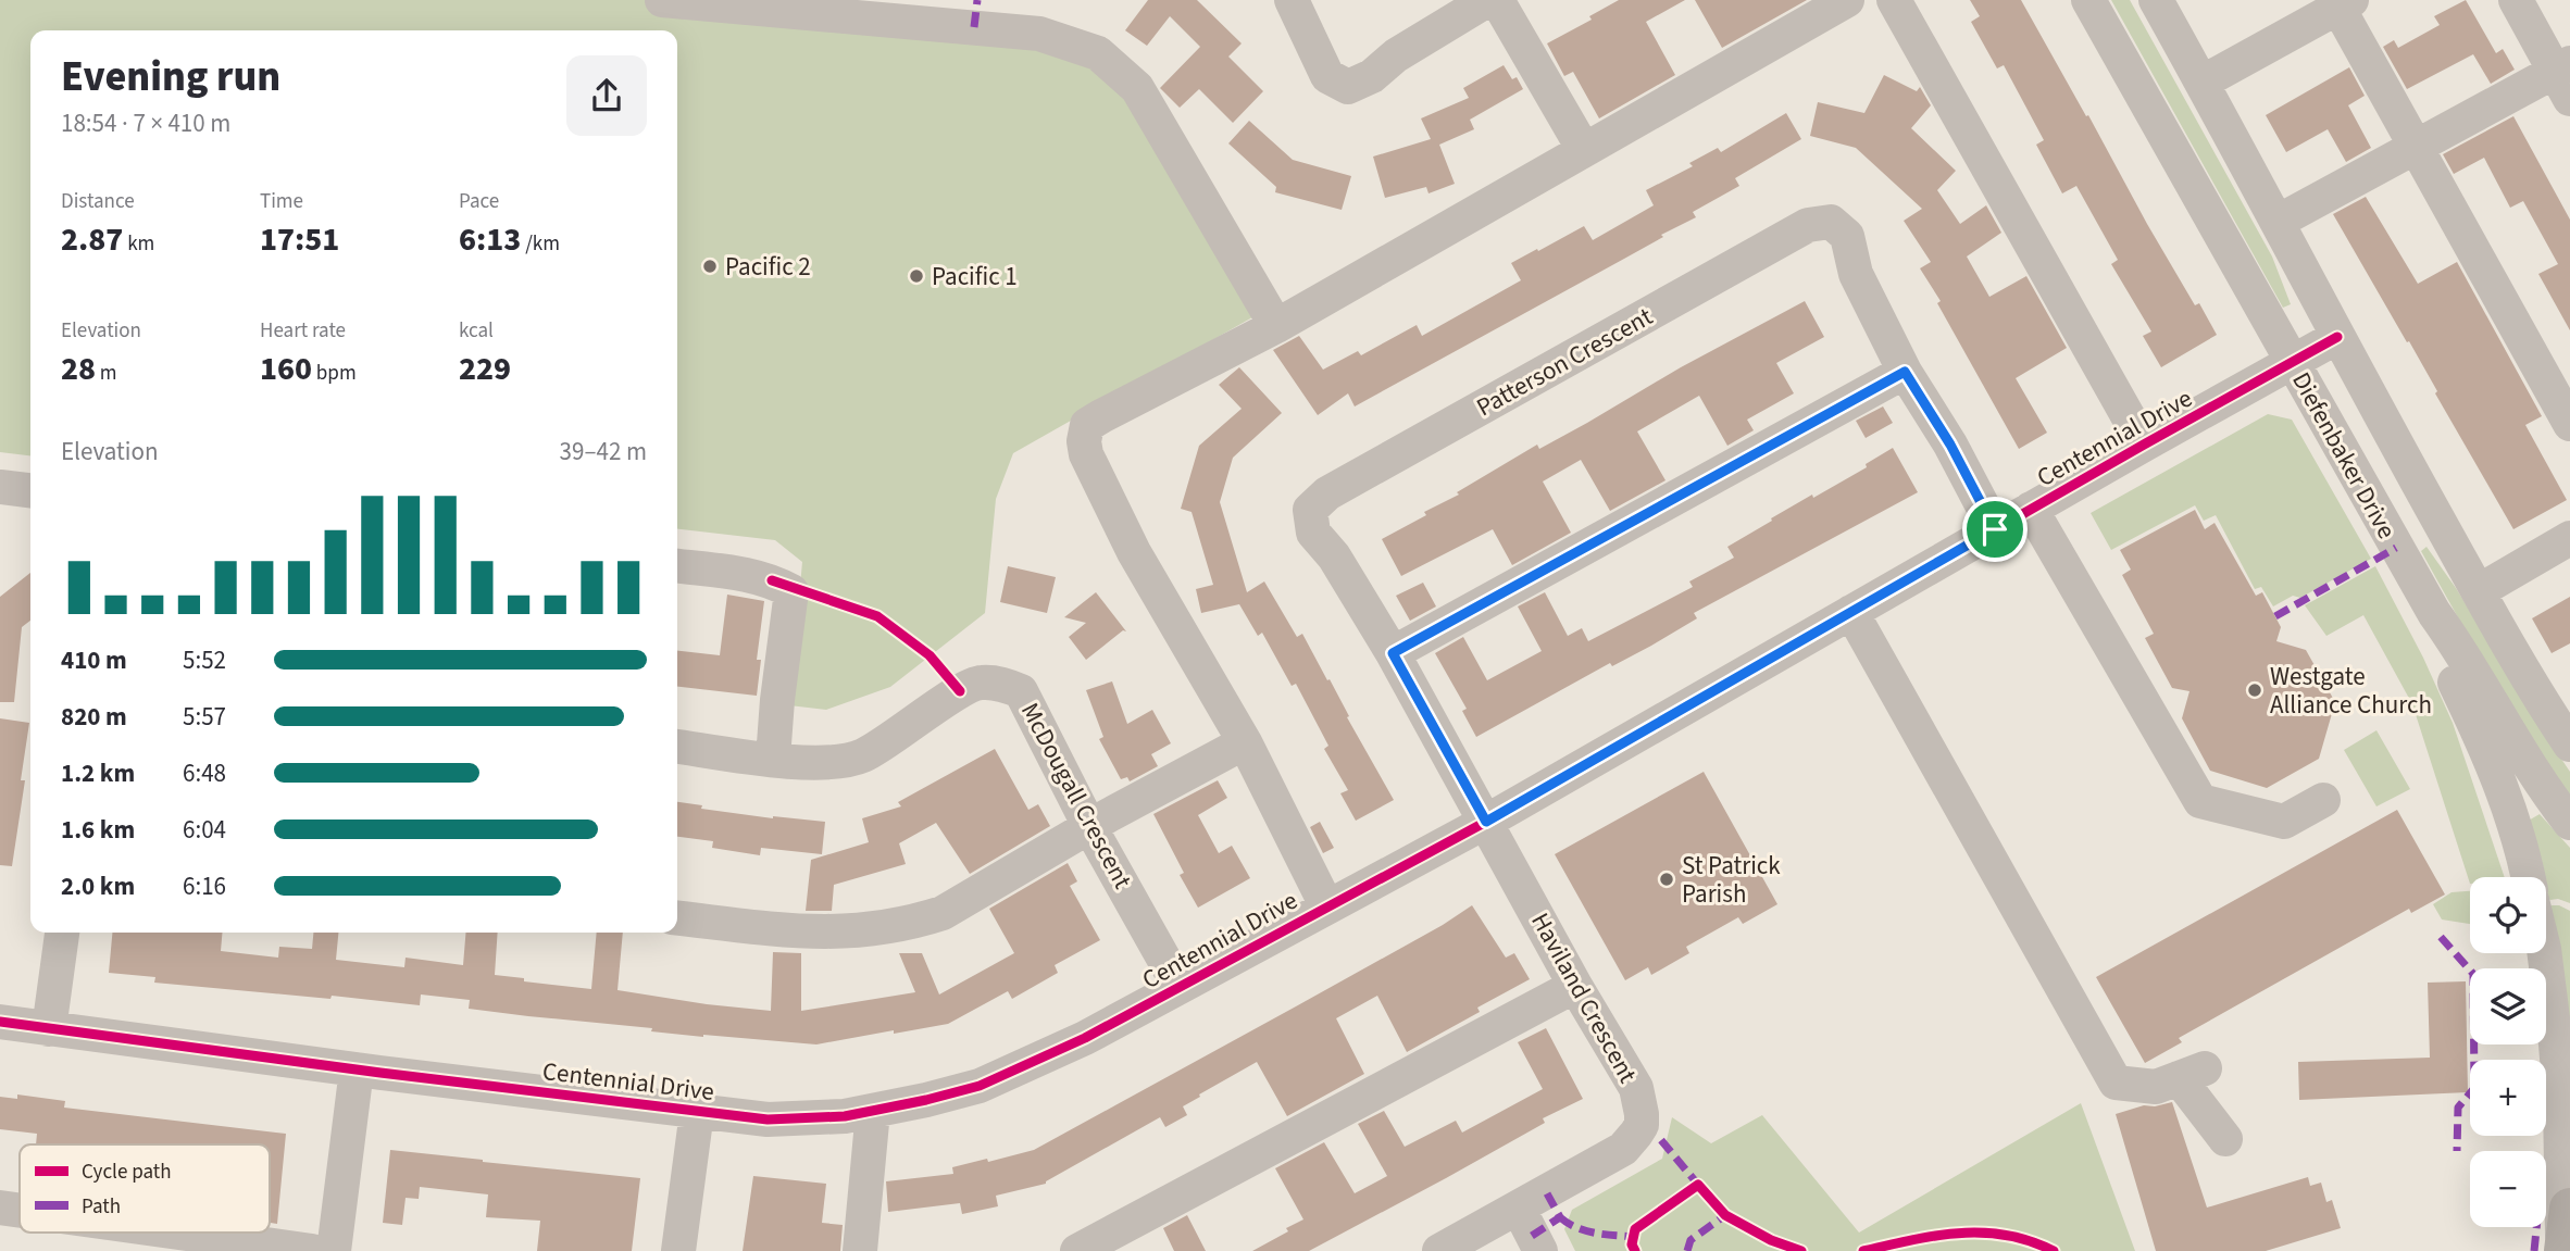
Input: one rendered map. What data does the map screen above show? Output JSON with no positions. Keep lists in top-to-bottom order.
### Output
{
  "streets": {
    "street": [
      "Patterson Crescent",
      "Centennial Drive",
      "Diefenbaker Drive",
      "McDougall Crescent",
      "Haviland Crescent"
    ]
  },
  "crossings": [
    ["Patterson Crescent", "Centennial Drive"],
    ["Patterson Crescent", "Haviland Crescent"],
    ["Centennial Drive", "Diefenbaker Drive"],
    ["Centennial Drive", "McDougall Crescent"],
    ["Centennial Drive", "Haviland Crescent"]
  ],
  "places": [
    "Pacific 2",
    "Pacific 1",
    "Westgate Alliance Church",
    "St Patrick Parish"
  ],
  "legend": ["Cycle path", "Path"],
  "page": {
    "heading": ["Evening run", "18:54 · 7 × 410 m"],
    "stats": [
      ["Distance", "2.87 km"],
      ["Time", "17:51"],
      ["Pace", "6:13 /km"],
      ["Elevation", "28 m"],
      ["Heart rate", "160 bpm"],
      ["kcal", "229"]
    ],
    "chart": ["Elevation", "39–42 m"],
    "list": [
      {
        "name": "410 m",
        "note": "5:52"
      },
      {
        "name": "820 m",
        "note": "5:57"
      },
      {
        "name": "1.2 km",
        "note": "6:48"
      },
      {
        "name": "1.6 km",
        "note": "6:04"
      },
      {
        "name": "2.0 km",
        "note": "6:16"
      }
    ],
    "map_buttons": ["+", "−"]
  }
}
